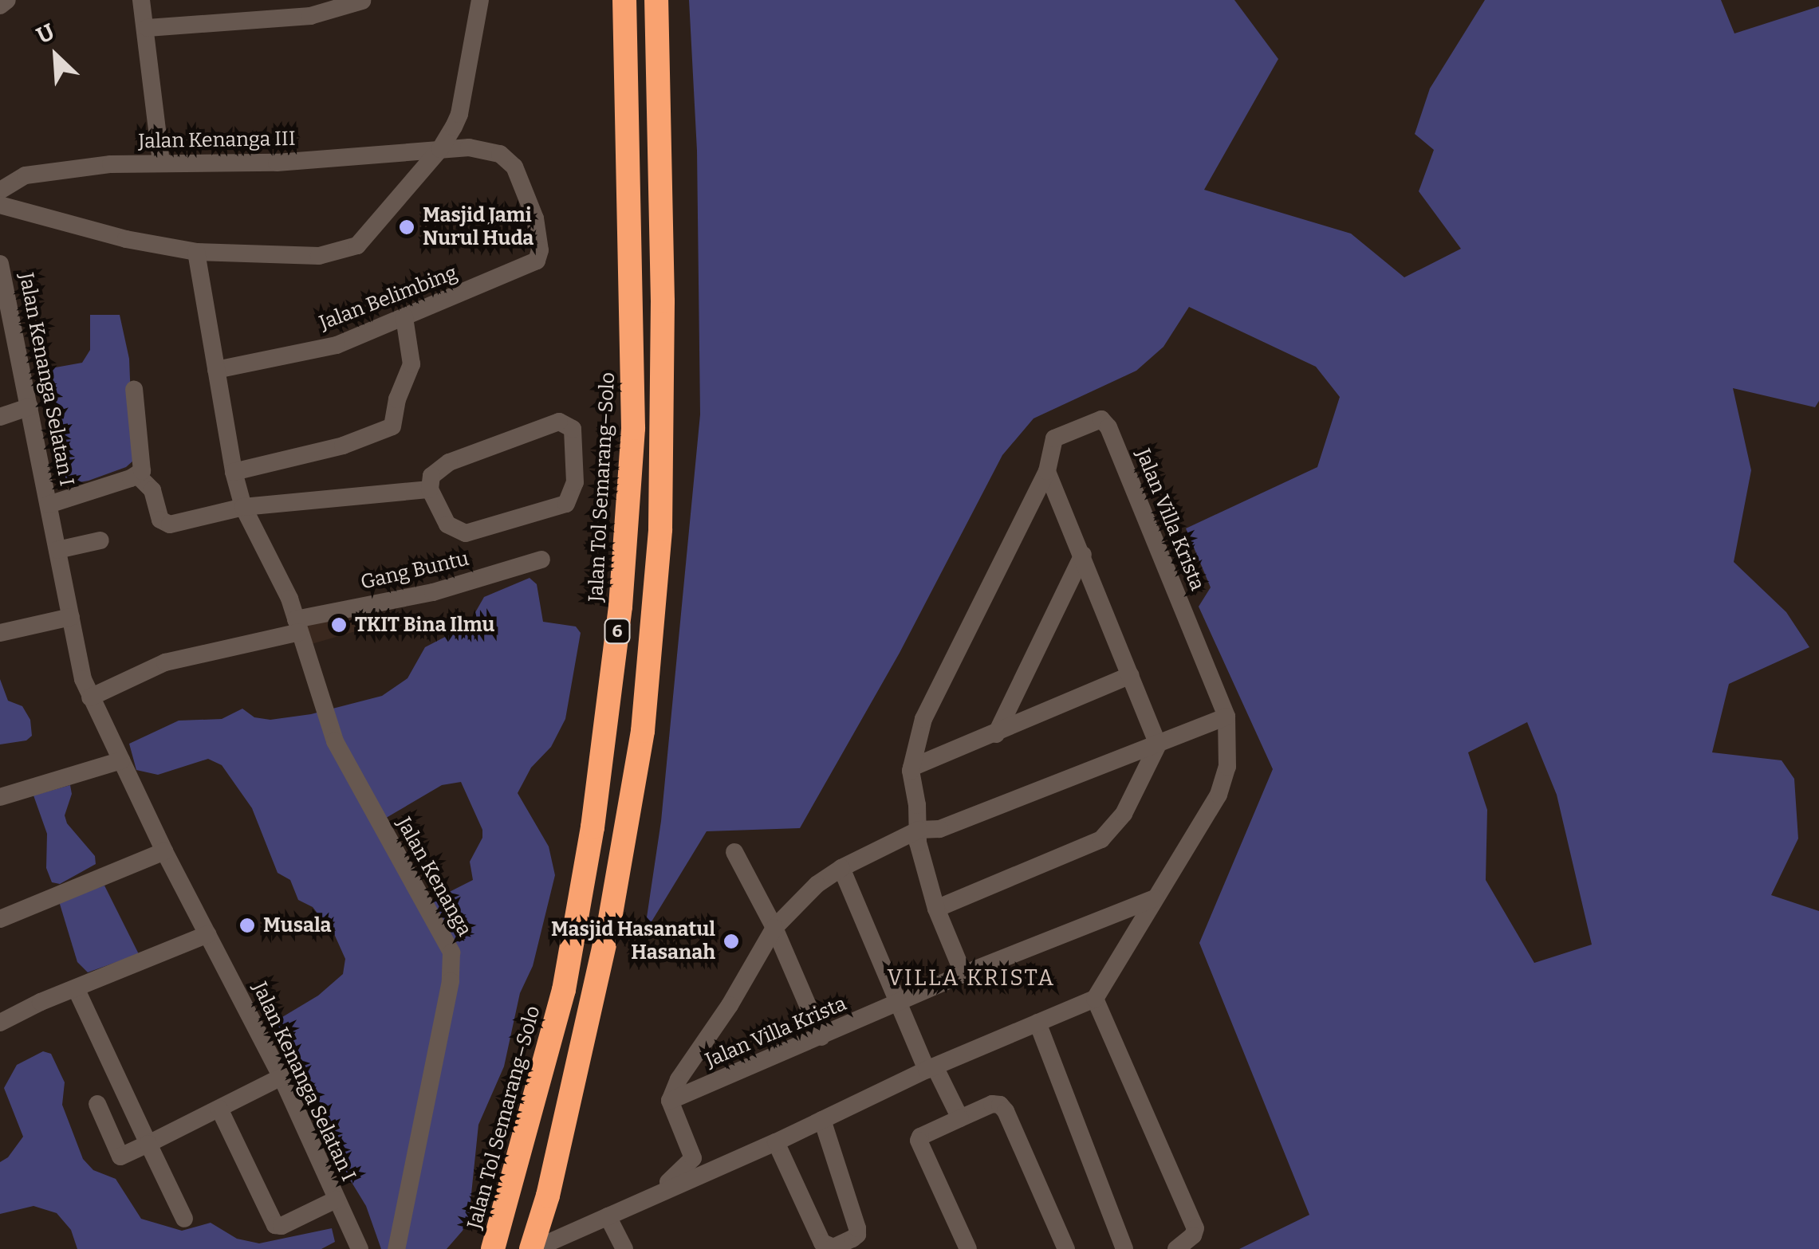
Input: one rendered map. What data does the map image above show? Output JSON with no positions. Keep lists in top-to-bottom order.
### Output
{
  "streets": {
    "highway": ["Jalan Tol Semarang–Solo", "6"],
    "street": [
      "Jalan Kenanga III",
      "Jalan Belimbing",
      "Jalan Kenanga Selatan I",
      "Jalan Villa Krista",
      "Gang Buntu",
      "Jalan Kenanga"
    ]
  },
  "crossings": [
    ["Jalan Kenanga III", "Jalan Belimbing"],
    ["Jalan Belimbing", "Jalan Kenanga"],
    ["Gang Buntu", "Jalan Kenanga"]
  ],
  "districts": ["VILLA KRISTA"],
  "places": [
    "Masjid Jami Nurul Huda",
    "TKIT Bina Ilmu",
    "Musala",
    "Masjid Hasanatul Hasanah"
  ],
  "north": "top left"
}
